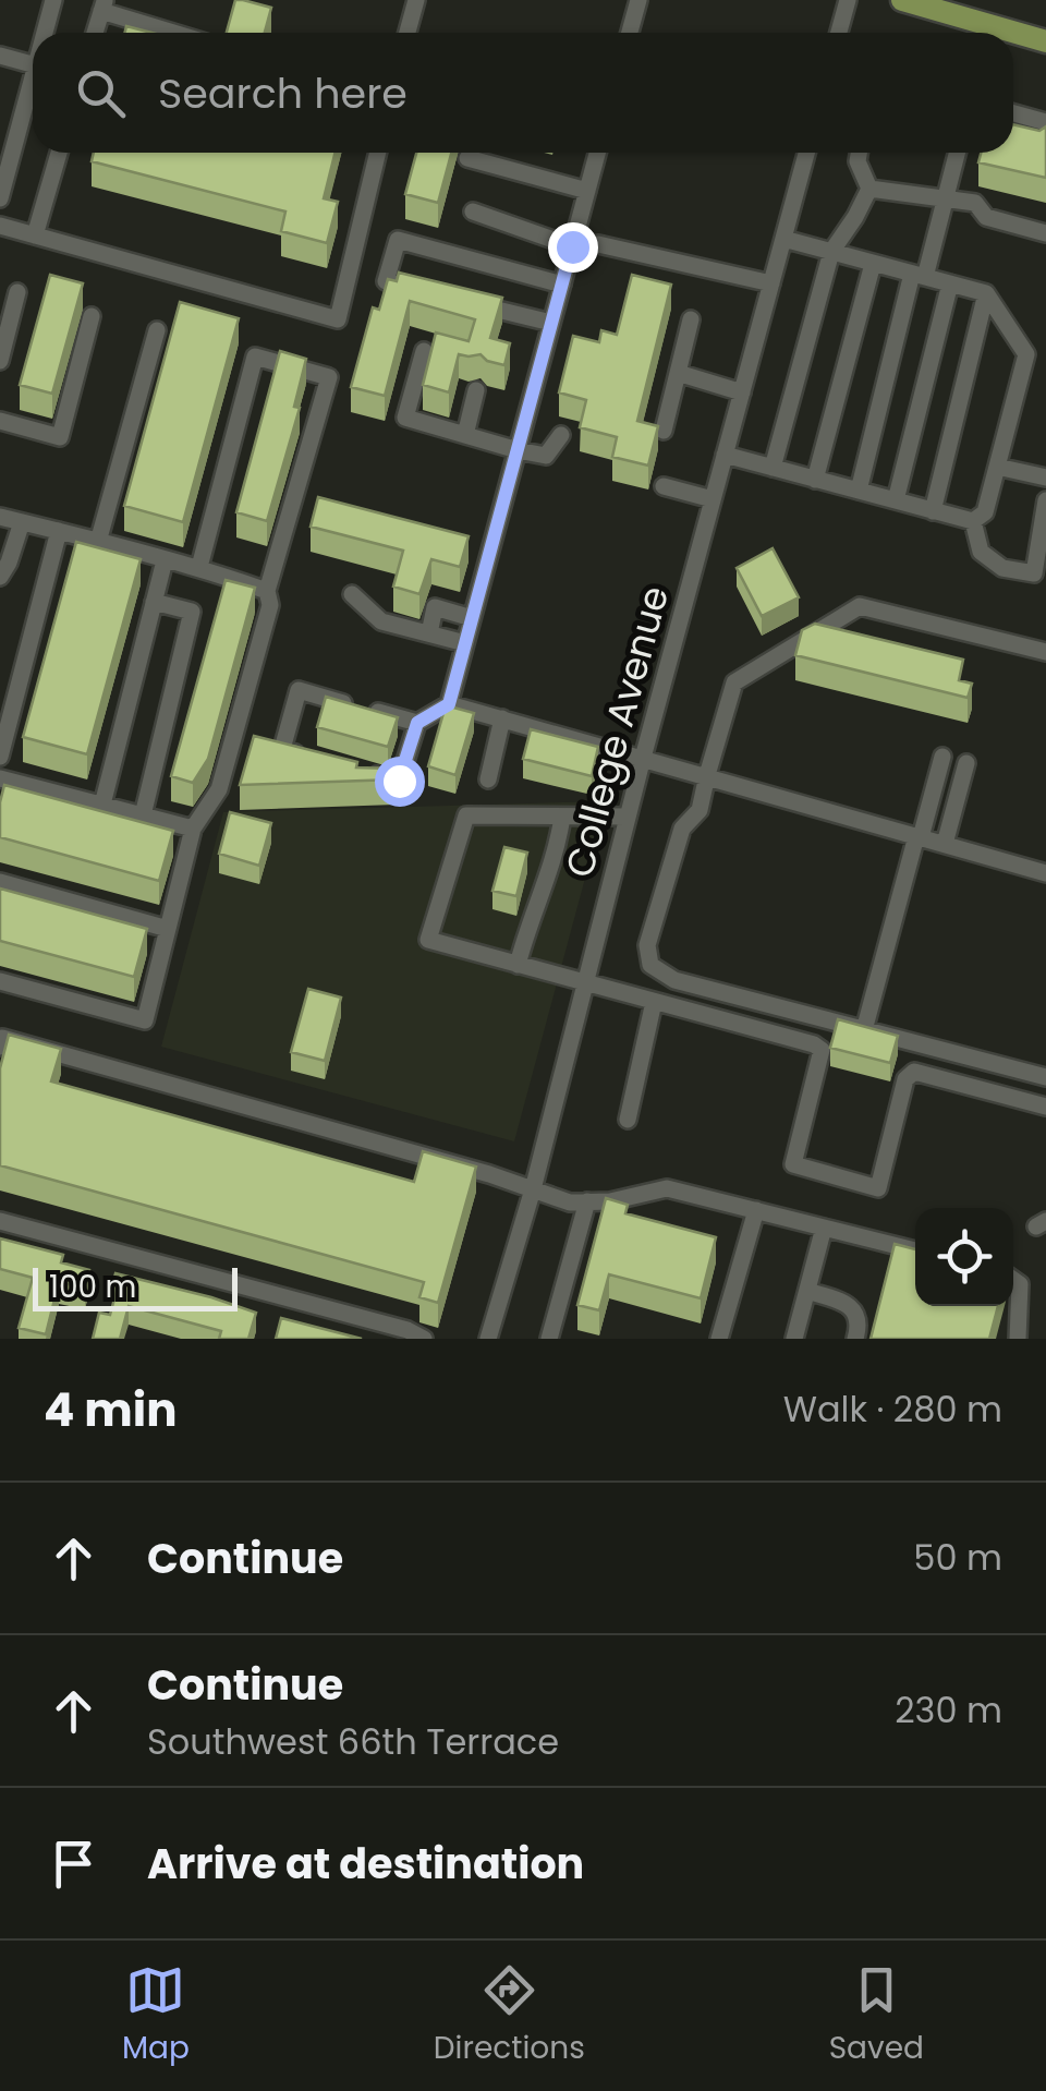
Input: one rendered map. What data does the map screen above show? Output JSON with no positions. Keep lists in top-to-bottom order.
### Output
{
  "streets": {
    "street": ["College Avenue"]
  },
  "scale_bar": "100 m",
  "page": {
    "search": "Search here",
    "scale": "100 m",
    "heading": ["4 min", "Walk · 280 m"],
    "list": [
      ["Continue", "50 m"],
      ["Continue", "Southwest 66th Terrace", "230 m"],
      "Arrive at destination"
    ],
    "nav": ["Map", "Directions", "Saved"]
  }
}
